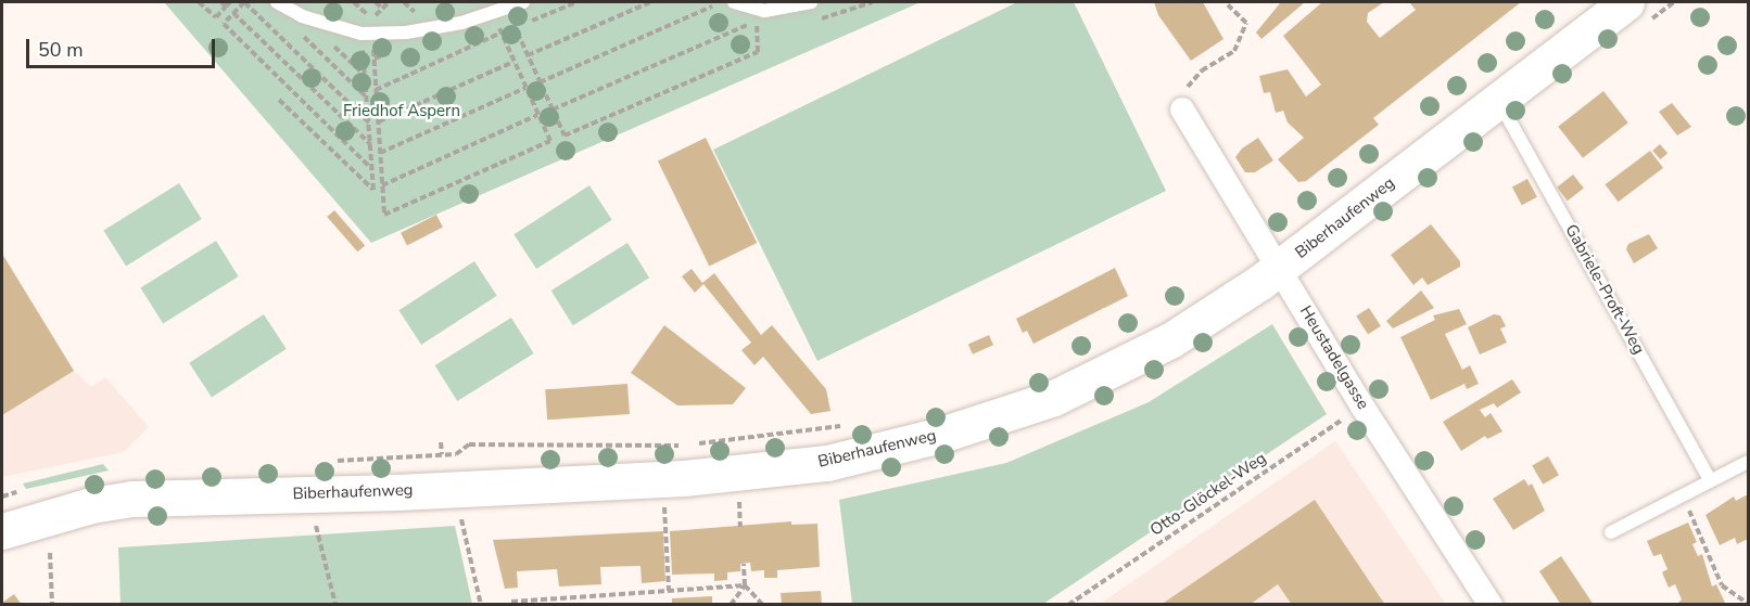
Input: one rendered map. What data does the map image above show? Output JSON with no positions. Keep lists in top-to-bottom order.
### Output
{
  "streets": {
    "main road": ["Biberhaufenweg"],
    "street": ["Heustadelgasse"],
    "lane": ["Gabriele-Proft-Weg"],
    "path": ["Otto-Glöckel-Weg"]
  },
  "crossings": [
    ["Biberhaufenweg", "Gabriele-Proft-Weg"],
    ["Biberhaufenweg", "Heustadelgasse"],
    ["Heustadelgasse", "Otto-Glöckel-Weg"]
  ],
  "parks": ["Friedhof Aspern"],
  "scale_bar": "50 m"
}
